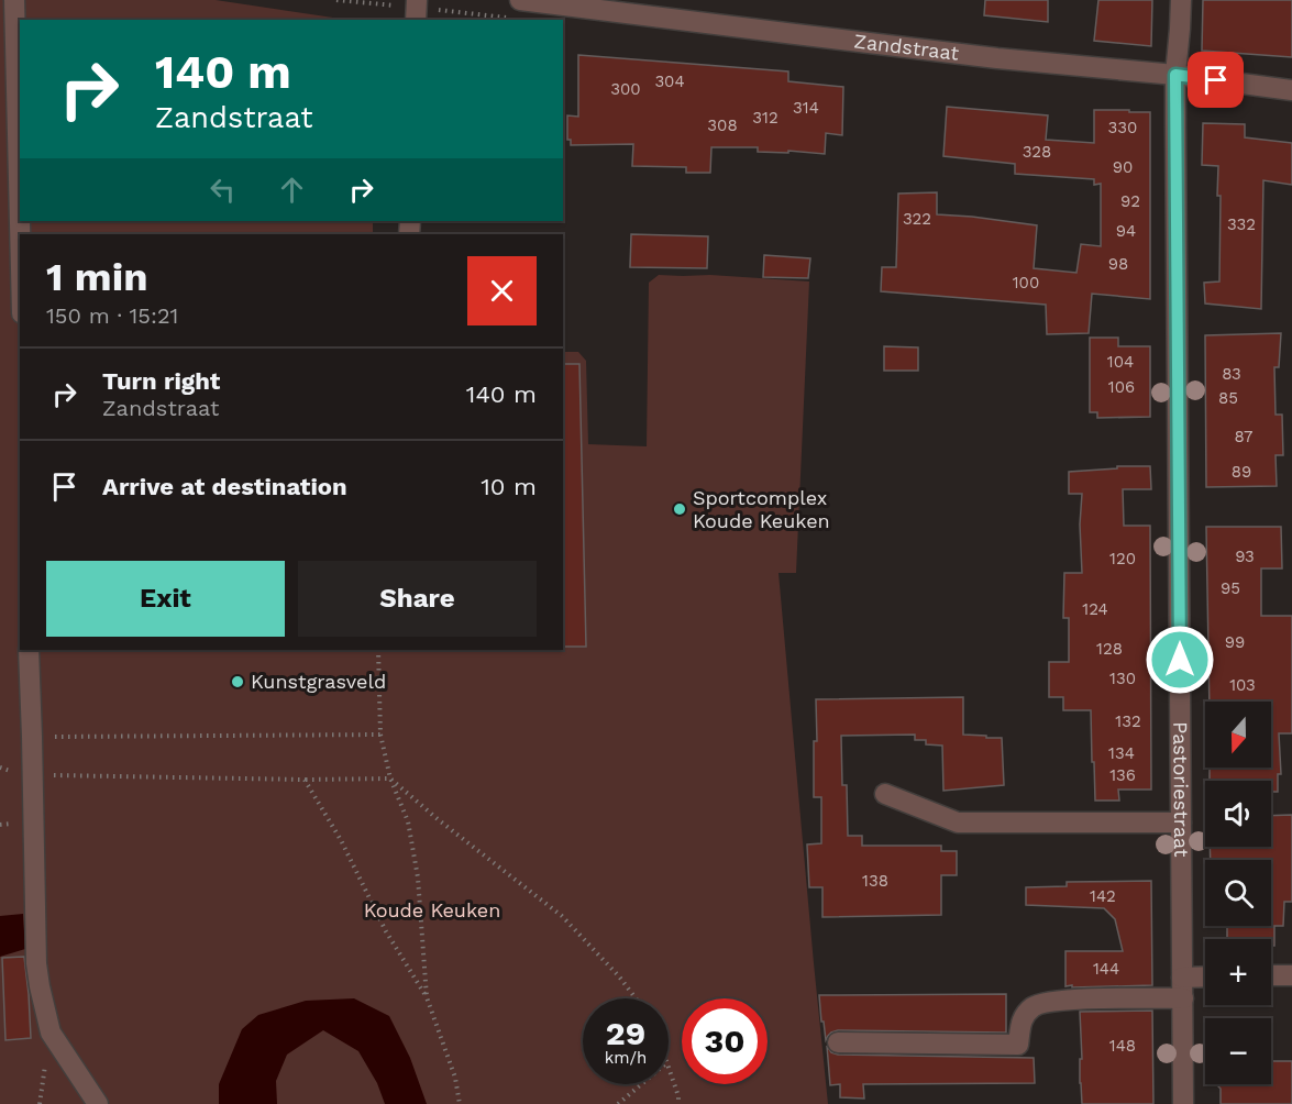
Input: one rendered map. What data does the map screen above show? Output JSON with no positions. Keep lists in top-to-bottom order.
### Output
{
  "streets": {
    "street": ["Zandstraat", "Pastoriestraat"]
  },
  "crossings": [
    ["Zandstraat", "Pastoriestraat"]
  ],
  "parks": ["Koude Keuken"],
  "places": ["Sportcomplex Koude Keuken", "Kunstgrasveld"],
  "house_numbers": [
    "304",
    "300",
    "314",
    "312",
    "308",
    "330",
    "328",
    "90",
    "92",
    "322",
    "332",
    "94",
    "98",
    "100",
    "104",
    "83",
    "106",
    "85",
    "87",
    "89",
    "93",
    "120",
    "95",
    "124",
    "99",
    "128",
    "130",
    "103",
    "132",
    "134",
    "136",
    "138",
    "142",
    "144",
    "148"
  ],
  "north": "bottom",
  "page": {
    "turn": ["140 m", "Zandstraat"],
    "heading": ["1 min", "150 m · 15:21"],
    "list": [
      {
        "name": "Turn right",
        "note": "Zandstraat",
        "value": "140 m"
      },
      {
        "name": "Arrive at destination",
        "value": "10 m"
      }
    ],
    "buttons": ["Exit", "Share"],
    "map_buttons": ["+", "−"],
    "speed": "29 km/h",
    "limit": "30"
  }
}
